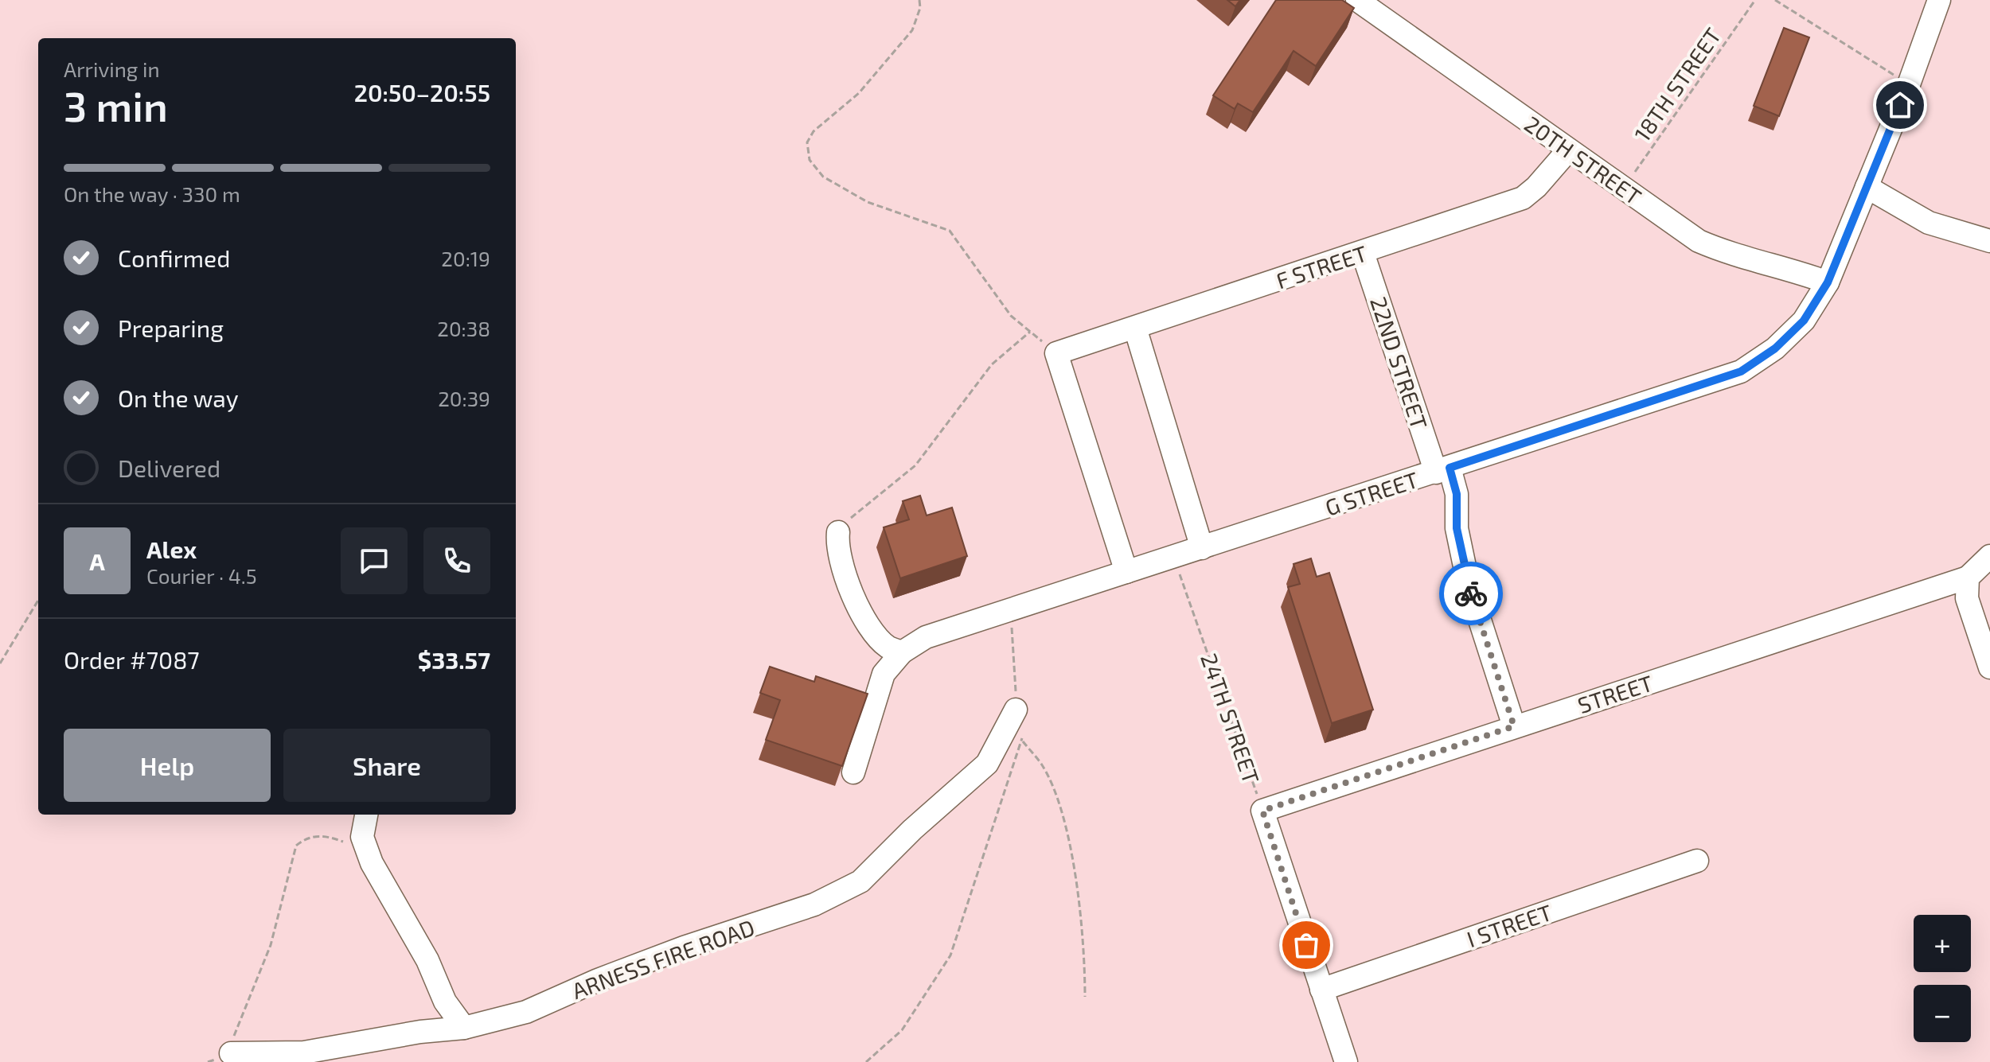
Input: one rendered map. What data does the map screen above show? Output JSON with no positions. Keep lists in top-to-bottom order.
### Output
{
  "streets": {
    "lane": [
      "20TH STREET",
      "F STREET",
      "22ND STREET",
      "G STREET",
      "STREET",
      "24TH STREET",
      "I STREET",
      "ARNESS FIRE ROAD"
    ],
    "path": ["18TH STREET"]
  },
  "crossings": [
    ["18TH STREET", "20TH STREET"],
    ["20TH STREET", "F STREET"],
    ["20TH STREET", "G STREET"],
    ["F STREET", "22ND STREET"],
    ["22ND STREET", "G STREET"],
    ["22ND STREET", "STREET"],
    ["G STREET", "24TH STREET"],
    ["STREET", "24TH STREET"],
    ["24TH STREET", "I STREET"]
  ],
  "page": {
    "heading": ["3 min", "Arriving in", "20:50–20:55"],
    "panel": [
      "Alex",
      "Courier · 4.5",
      "Order #7087",
      "$33.57"
    ],
    "bar": "On the way · 330 m",
    "list": [
      ["Confirmed", "20:19"],
      ["Preparing", "20:38"],
      ["On the way", "20:39"],
      "Delivered"
    ],
    "round": "A",
    "buttons": ["Help", "Share"],
    "map_buttons": ["+", "−"]
  }
}
